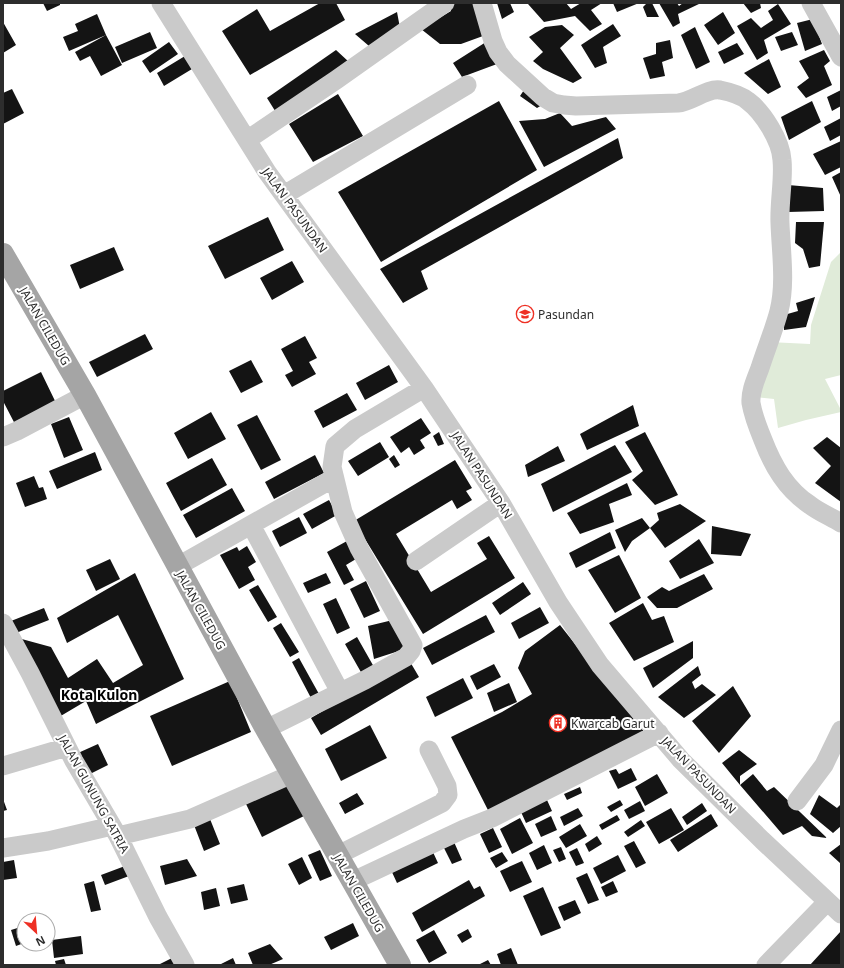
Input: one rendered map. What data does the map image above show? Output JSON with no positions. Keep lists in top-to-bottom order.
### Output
{
  "streets": {
    "main road": ["JALAN CILEDUG"],
    "street": ["JALAN PASUNDAN", "JALAN GUNUNG SATRIA"]
  },
  "districts": ["Kota Kulon"],
  "places": {
    "school or university": ["Pasundan"],
    "building": ["Kwarcab Garut"]
  },
  "north": "bottom right"
}
